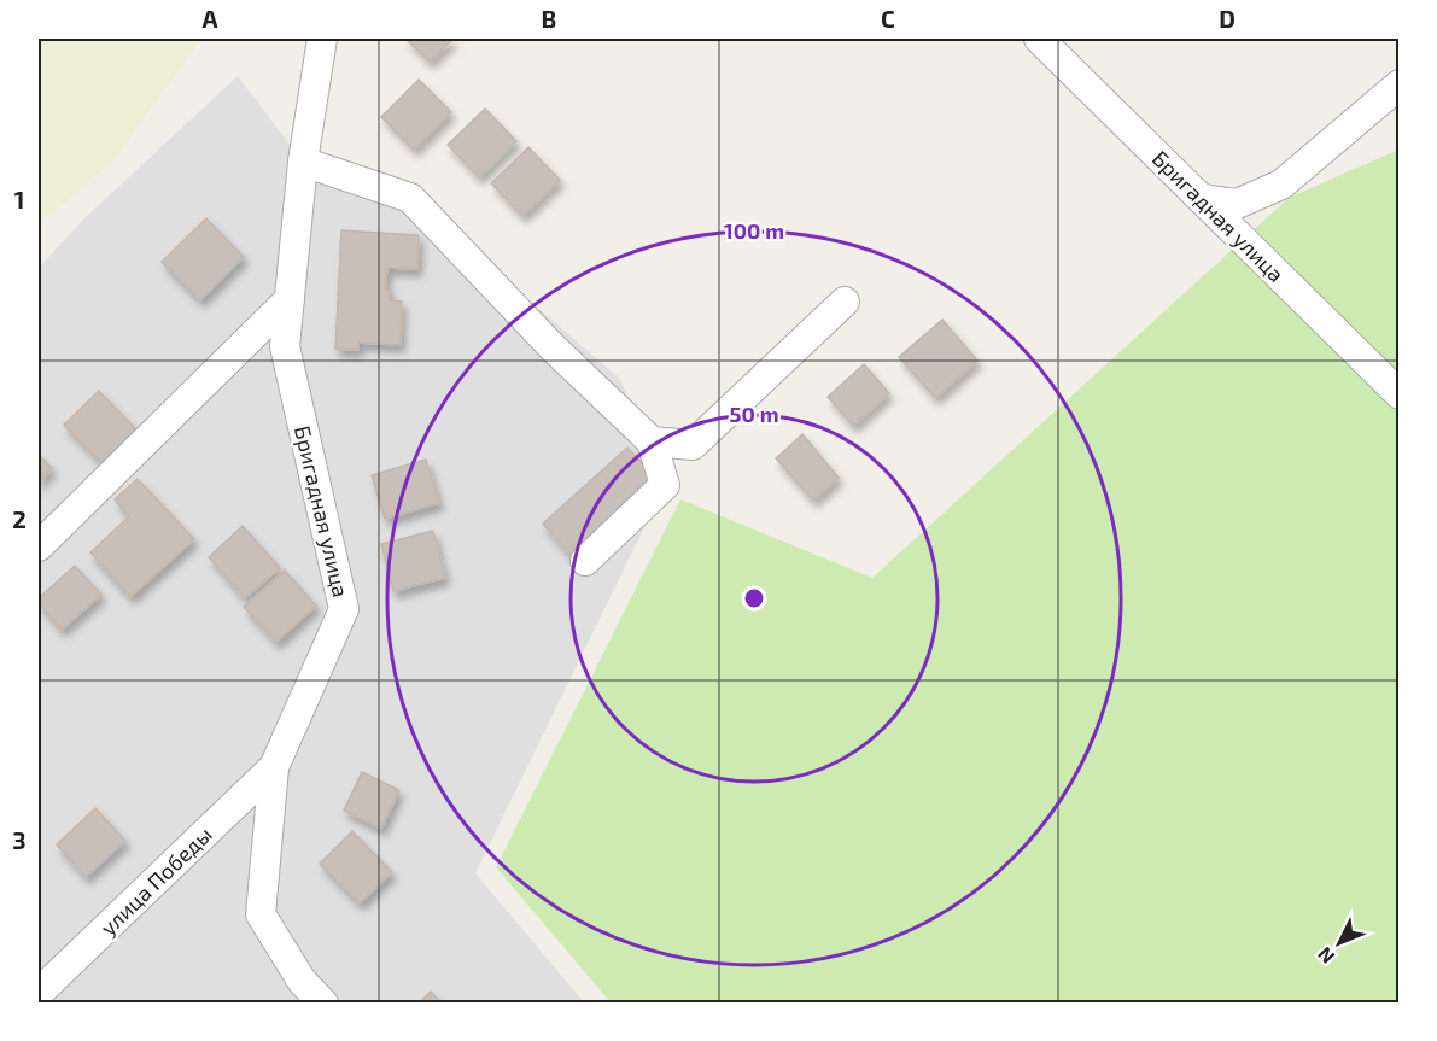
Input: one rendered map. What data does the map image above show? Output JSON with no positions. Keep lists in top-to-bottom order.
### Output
{
  "streets": {
    "street": ["Бригадная улица", "улица Победы"]
  },
  "crossings": [
    ["Бригадная улица", "улица Победы"]
  ],
  "north": "bottom left",
  "grid": {
    "columns": [
      "A",
      "B",
      "C",
      "D"
    ],
    "rows": ["1", "2", "3"]
  },
  "rings": ["100 m", "50 m"]
}
